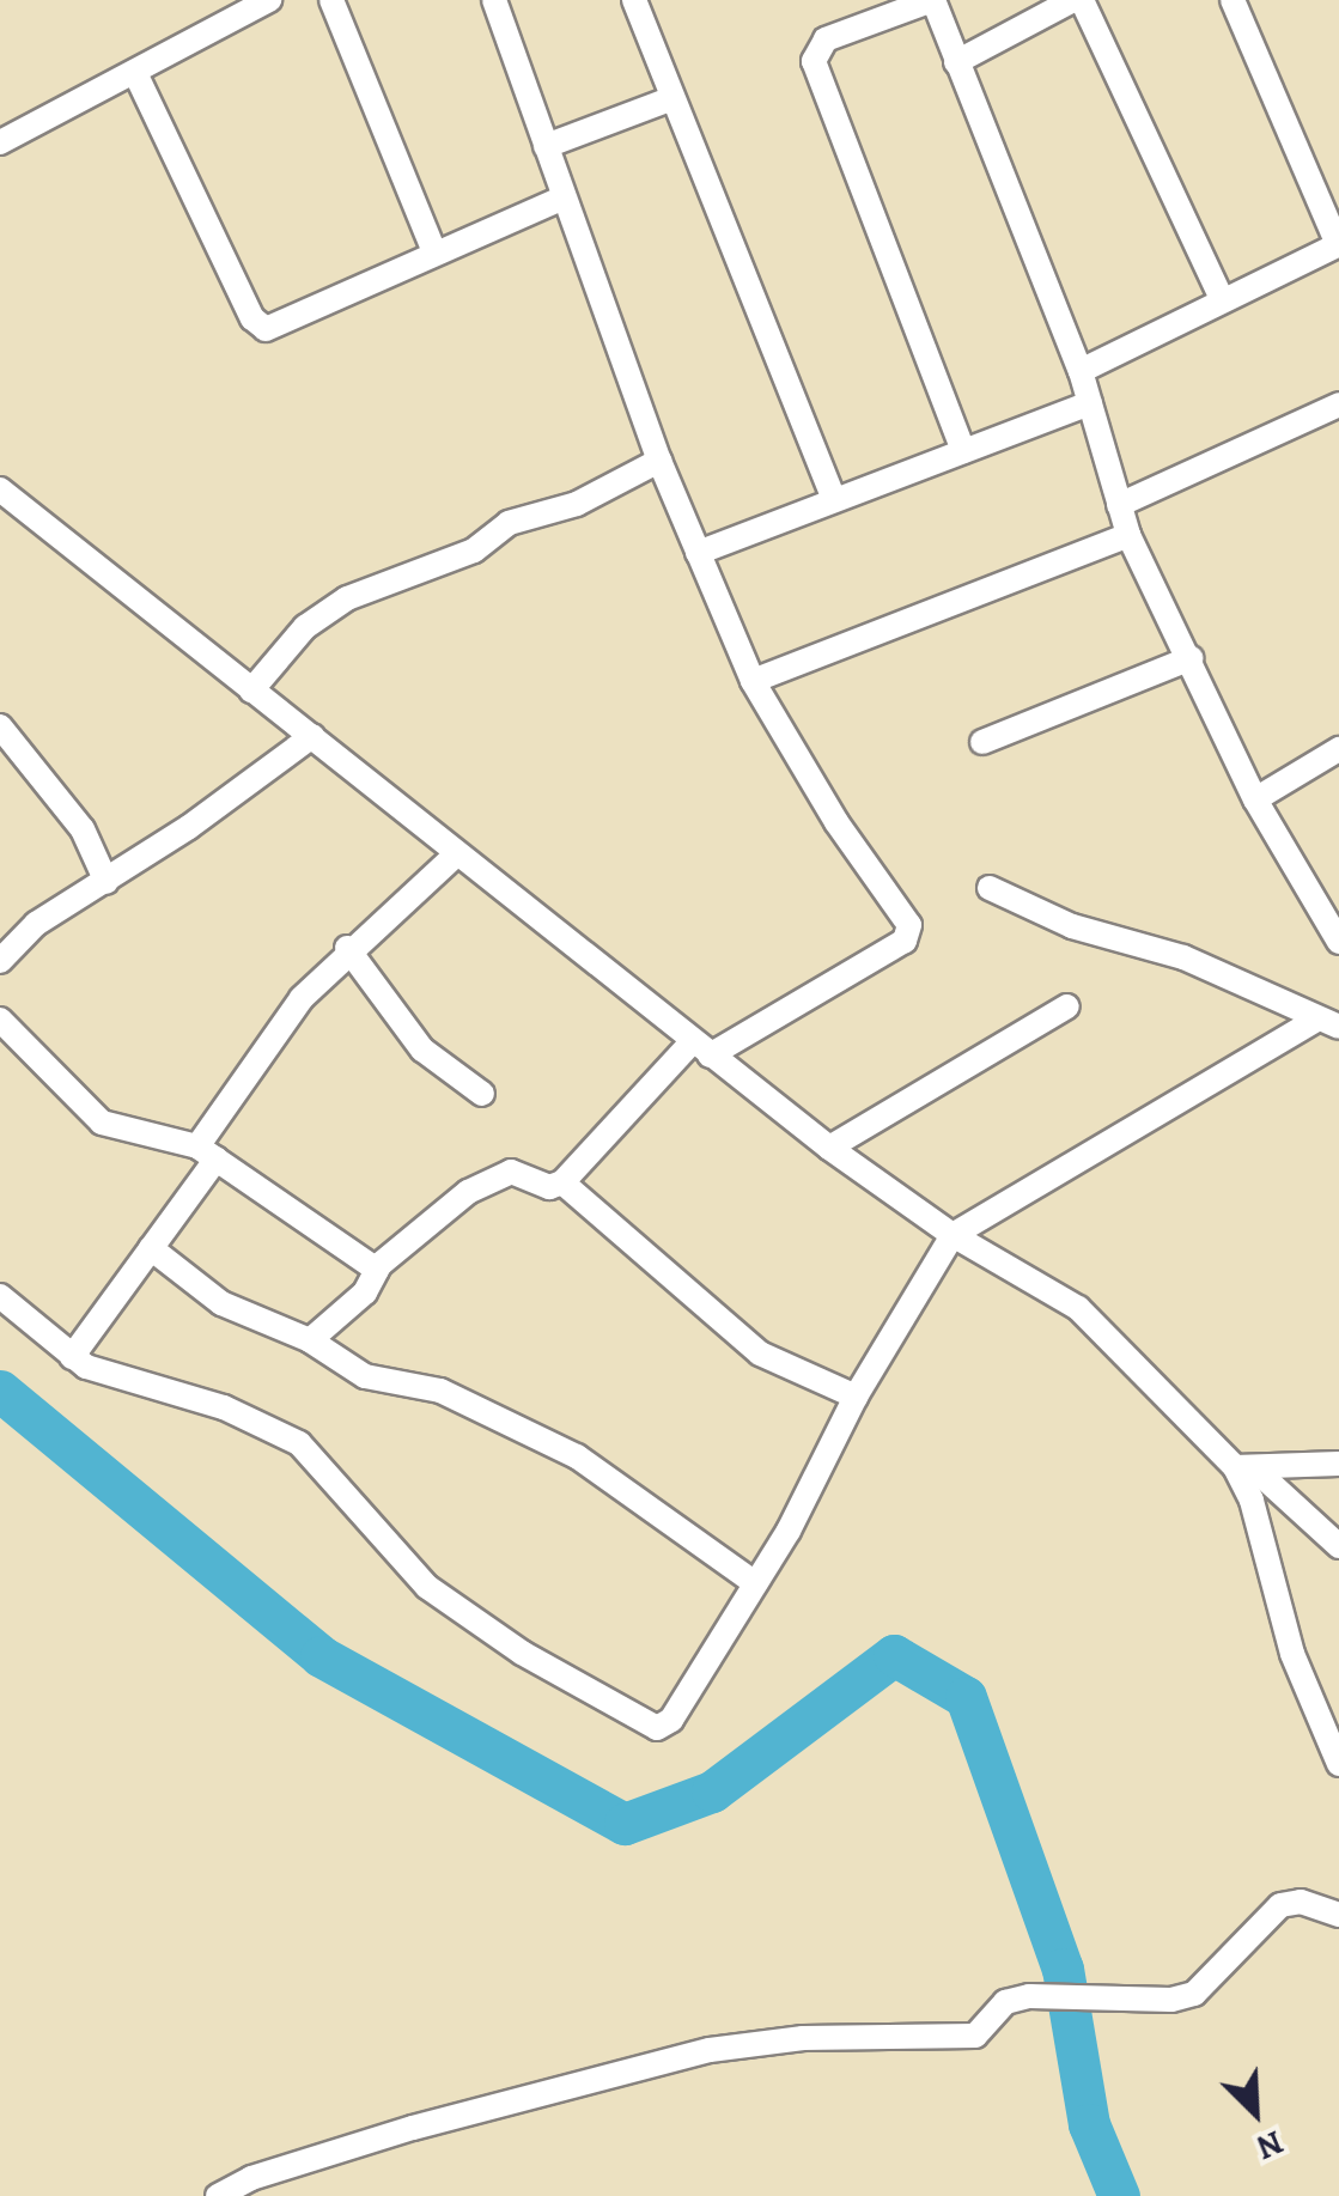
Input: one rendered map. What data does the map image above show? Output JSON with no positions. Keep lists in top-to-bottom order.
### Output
{
  "north": "bottom right"
}
